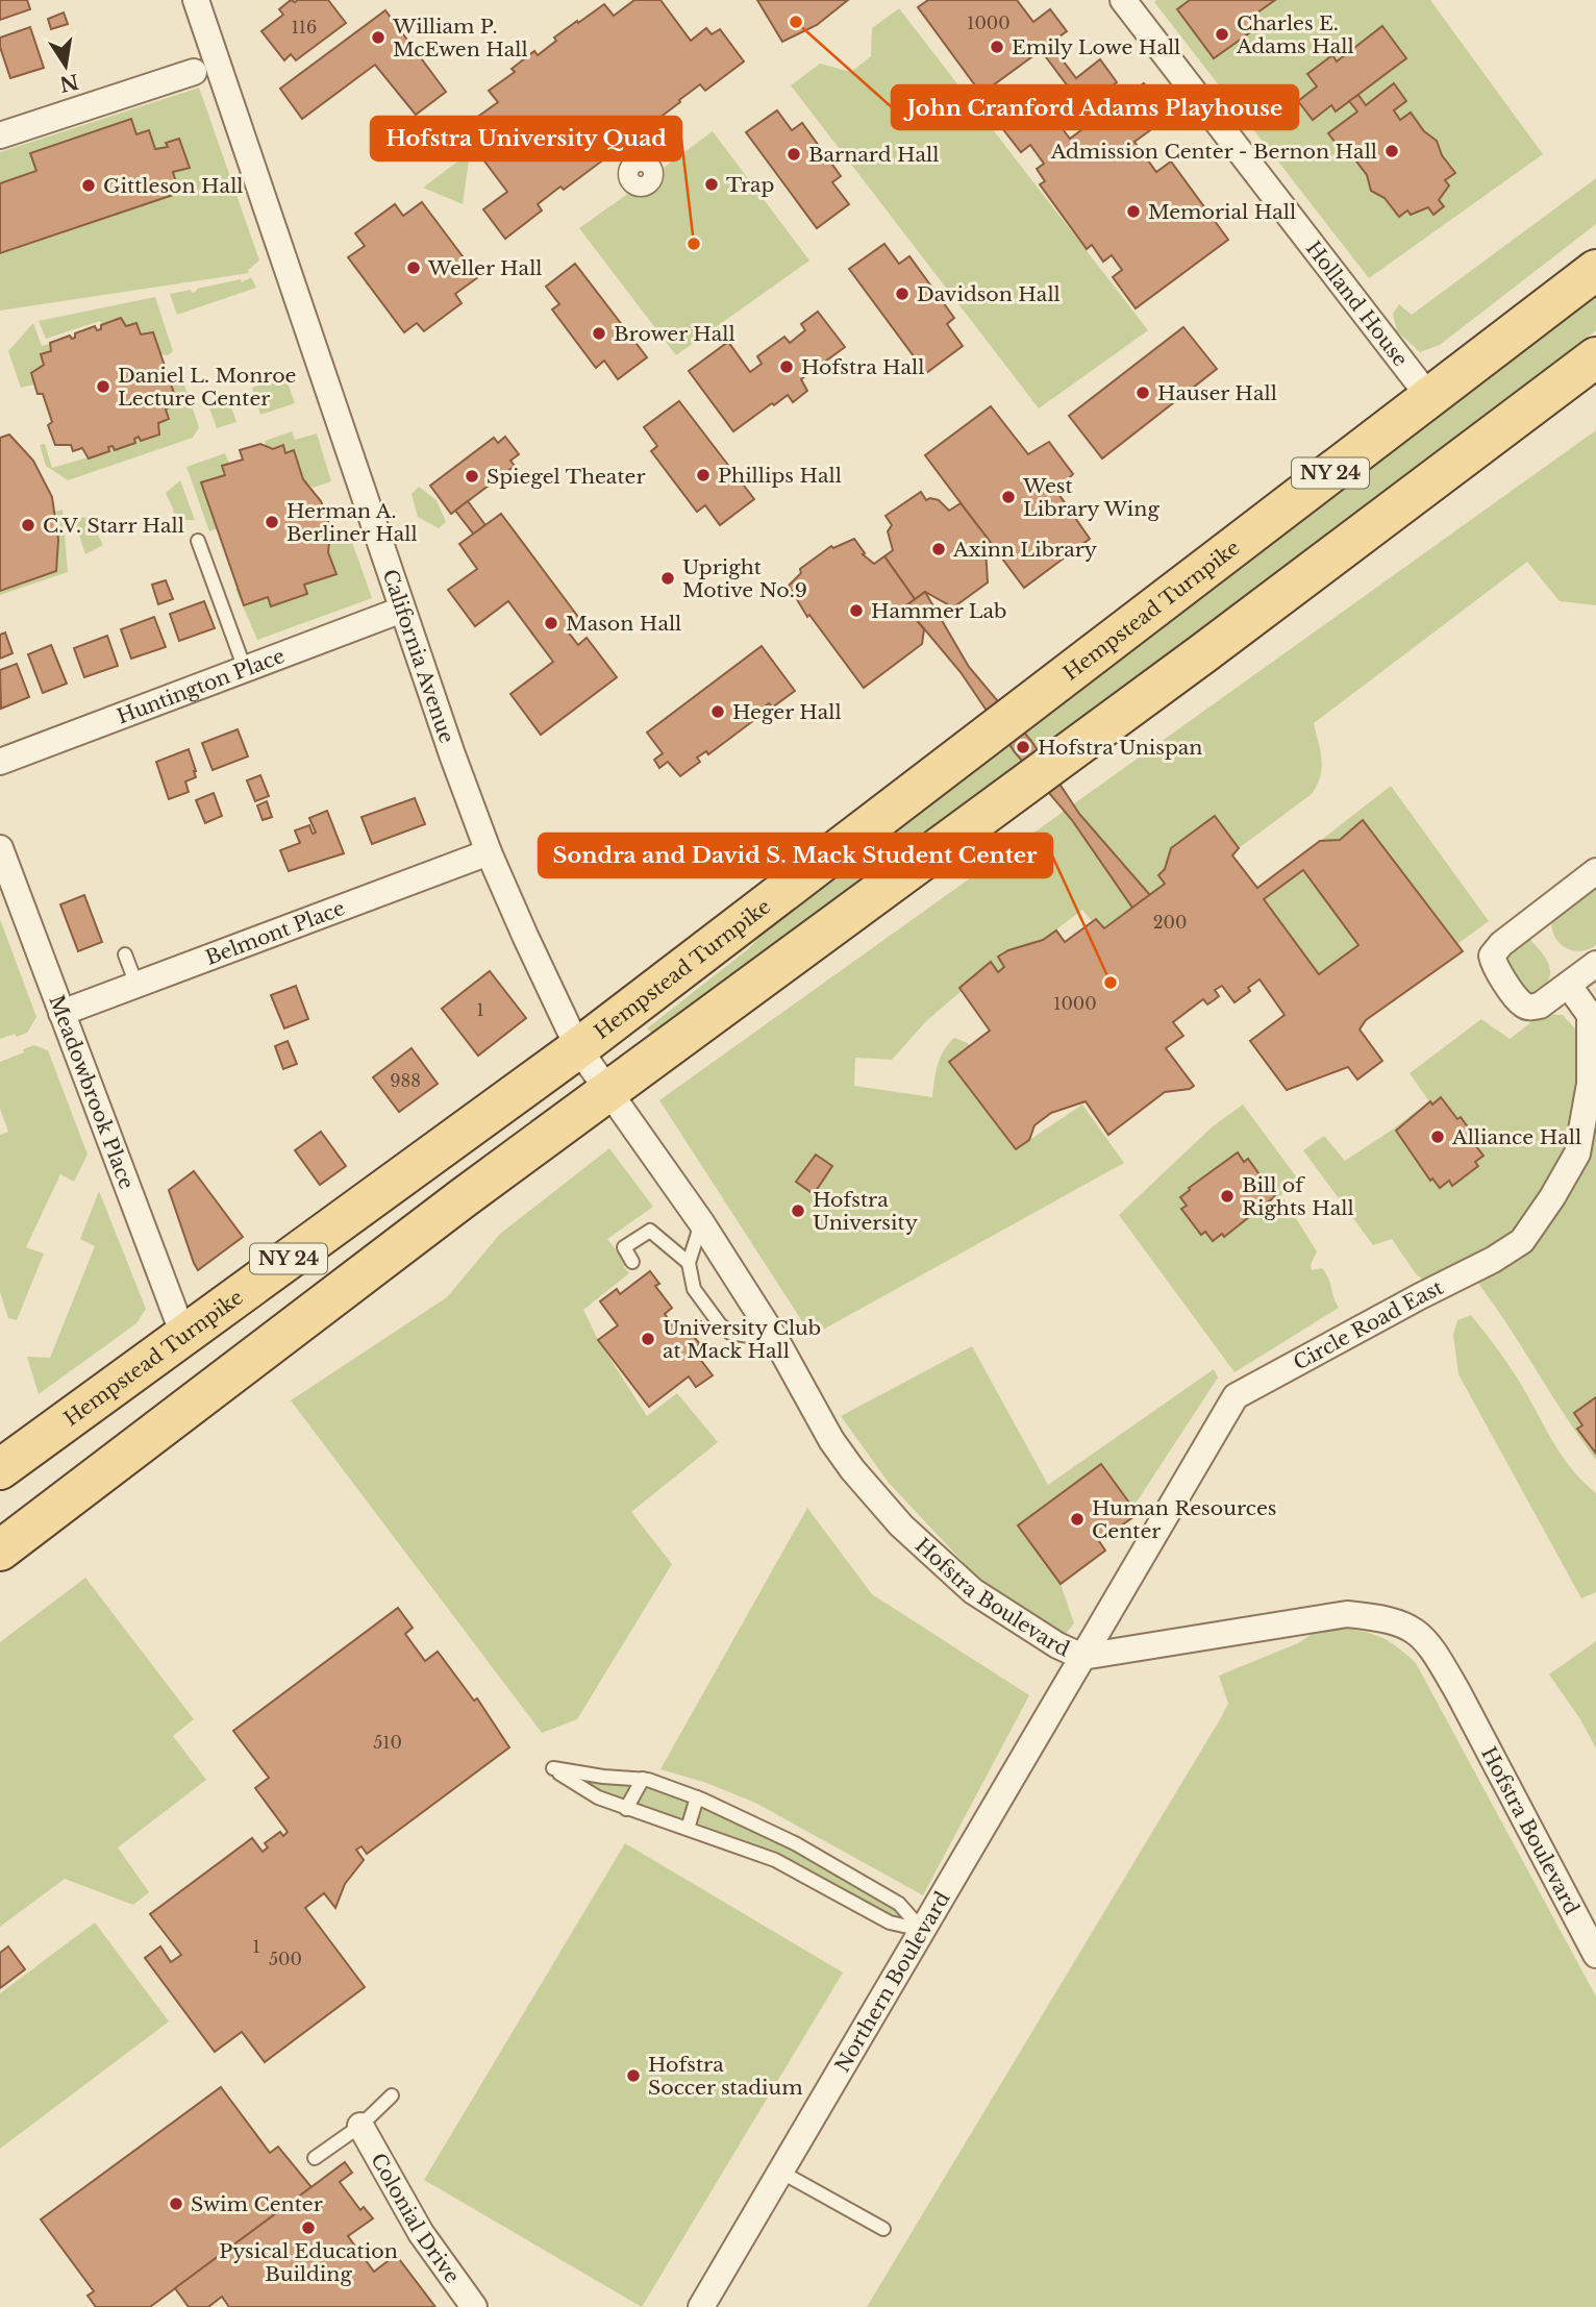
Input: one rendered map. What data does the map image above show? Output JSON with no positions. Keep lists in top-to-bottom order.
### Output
{
  "streets": {
    "main road": ["NY 24", "Hempstead Turnpike"],
    "street": [
      "Holland House",
      "California Avenue",
      "Huntington Place",
      "Belmont Place",
      "Meadowbrook Place",
      "Circle Road East",
      "Hofstra Boulevard",
      "Northern Boulevard",
      "Colonial Drive"
    ]
  },
  "crossings": [
    ["Holland House", "Hempstead Turnpike"],
    ["NY 24", "California Avenue"],
    ["NY 24", "Hofstra Boulevard"],
    ["Hempstead Turnpike", "California Avenue"],
    ["Hempstead Turnpike", "Meadowbrook Place"],
    ["California Avenue", "Huntington Place"],
    ["California Avenue", "Belmont Place"],
    ["California Avenue", "Hofstra Boulevard"],
    ["Belmont Place", "Meadowbrook Place"],
    ["Circle Road East", "Hofstra Boulevard"],
    ["Circle Road East", "Northern Boulevard"],
    ["Hofstra Boulevard", "Northern Boulevard"]
  ],
  "places": [
    "John Cranford Adams Playhouse",
    "Charles E. Adams Hall",
    "William P. McEwen Hall",
    "Emily Lowe Hall",
    "Admission Center - Bernon Hall",
    "Barnard Hall",
    "Trap",
    "Gittleson Hall",
    "Memorial Hall",
    "Hofstra University Quad",
    "Weller Hall",
    "Davidson Hall",
    "Brower Hall",
    "Hofstra Hall",
    "Daniel L. Monroe Lecture Center",
    "Hauser Hall",
    "Phillips Hall",
    "Spiegel Theater",
    "West Library Wing",
    "Herman A. Berliner Hall",
    "C.V. Starr Hall",
    "Axinn Library",
    "Upright Motive No.9",
    "Hammer Lab",
    "Mason Hall",
    "Heger Hall",
    "Hofstra Unispan",
    "Sondra and David S. Mack Student Center",
    "Alliance Hall",
    "Bill of Rights Hall",
    "Hofstra University",
    "University Club at Mack Hall",
    "Human Resources Center",
    "Hofstra Soccer stadium",
    "Swim Center",
    "Pysical Education Building"
  ],
  "house_numbers": [
    "1000",
    "116",
    "200",
    "1000",
    "1",
    "988",
    "510",
    "1",
    "500"
  ],
  "north": "bottom"
}
